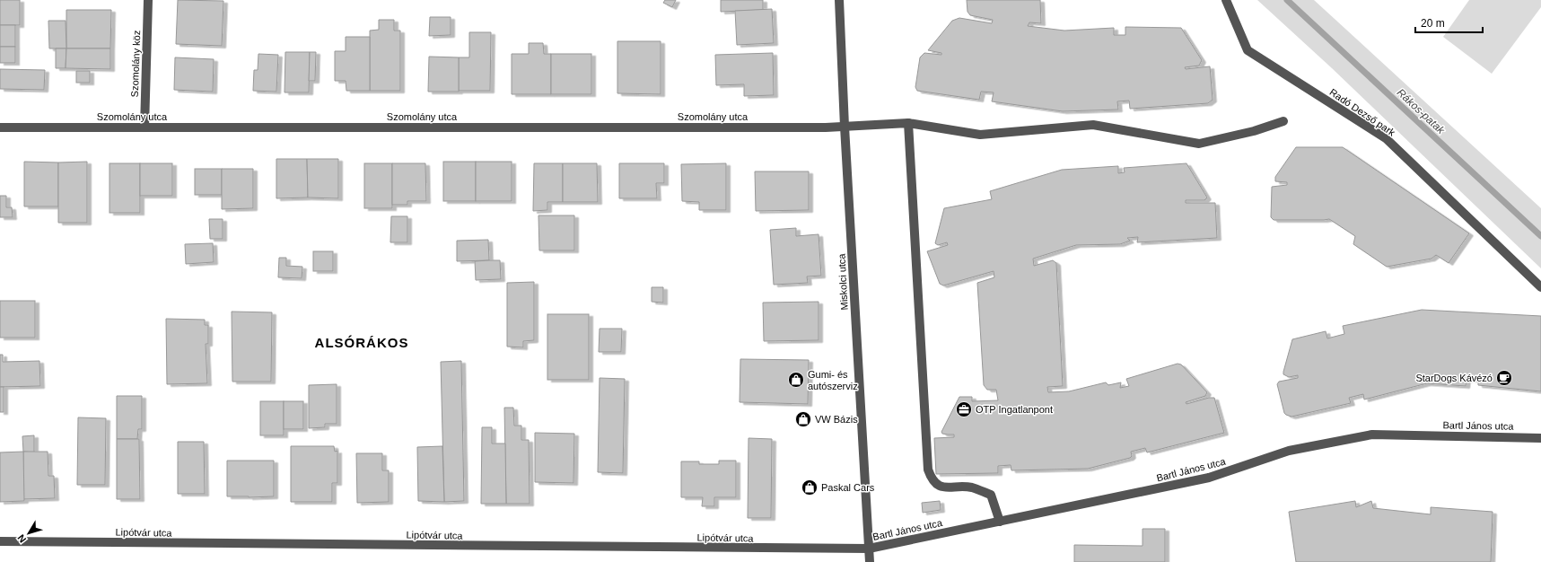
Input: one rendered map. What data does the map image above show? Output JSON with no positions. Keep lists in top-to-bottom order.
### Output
{
  "streets": {
    "street": [
      "Szomolány köz",
      "Radó Dezső park",
      "Szomolány utca",
      "Miskolci utca",
      "Bartl János utca",
      "Lipótvár utca"
    ]
  },
  "crossings": [
    ["Szomolány köz", "Szomolány utca"],
    ["Szomolány utca", "Miskolci utca"],
    ["Miskolci utca", "Bartl János utca"],
    ["Miskolci utca", "Lipótvár utca"],
    ["Bartl János utca", "Lipótvár utca"]
  ],
  "districts": ["ALSÓRÁKOS"],
  "water": ["Rákos-patak"],
  "places": {
    "cafe": ["StarDogs Kávézó"],
    "shop": ["Gumi- és autószerviz", "VW Bázis", "Paskal Cars"],
    "office": ["OTP Ingatlanpont"]
  },
  "scale_bar": "20 m",
  "north": "bottom left"
}
